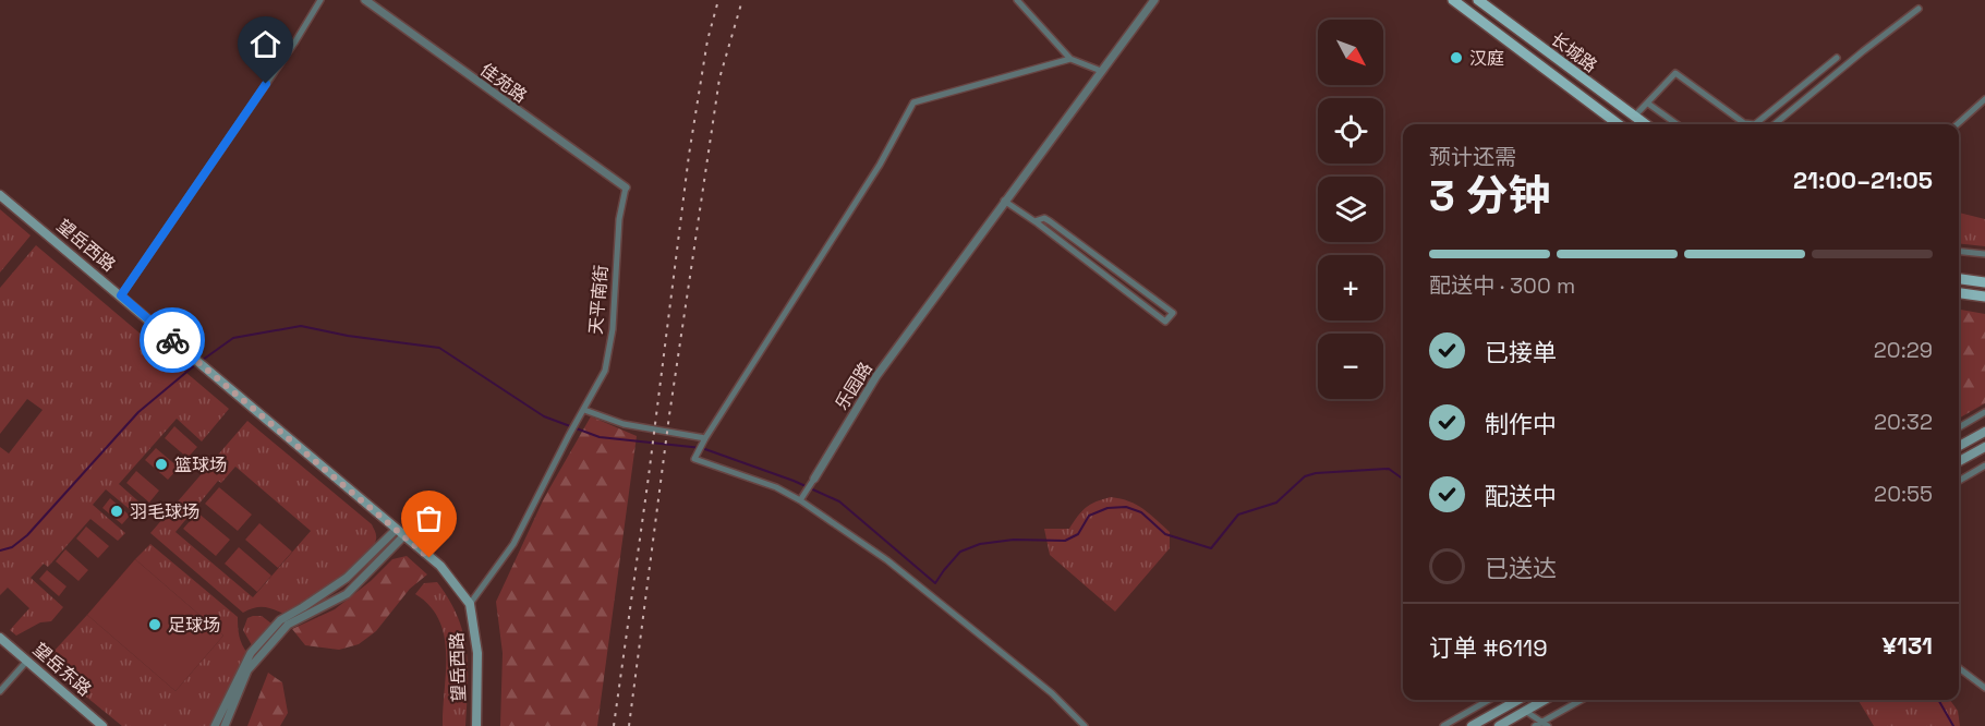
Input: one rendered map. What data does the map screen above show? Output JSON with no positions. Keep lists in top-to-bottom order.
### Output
{
  "streets": {
    "main road": ["长城路", "望岳西路", "望岳东路"],
    "street": ["佳苑路", "天平南街", "乐园路"]
  },
  "crossings": [
    ["佳苑路", "天平南街"],
    ["望岳西路", "天平南街"]
  ],
  "places": [
    "汉庭",
    "篮球场",
    "羽毛球场",
    "足球场"
  ],
  "north": "bottom right",
  "page": {
    "map_buttons": ["+", "−"],
    "heading": ["3 分钟", "预计还需", "21:00–21:05"],
    "panel": ["订单 #6119", "¥131"],
    "bar": "配送中 · 300 m",
    "list": [
      ["已接单", "20:29"],
      ["制作中", "20:32"],
      ["配送中", "20:55"],
      "已送达"
    ]
  }
}
